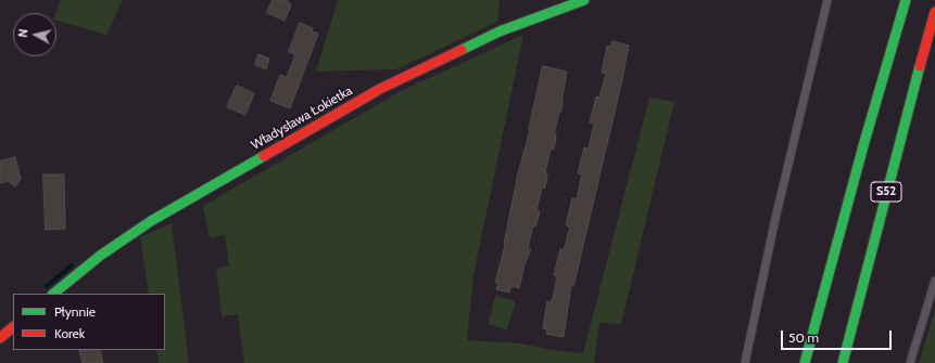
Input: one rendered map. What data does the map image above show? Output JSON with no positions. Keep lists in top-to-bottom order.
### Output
{
  "streets": {
    "main road": ["Władysława Łokietka", "S52"]
  },
  "legend": ["Płynnie", "Korek"],
  "scale_bar": "50 m",
  "north": "left"
}
